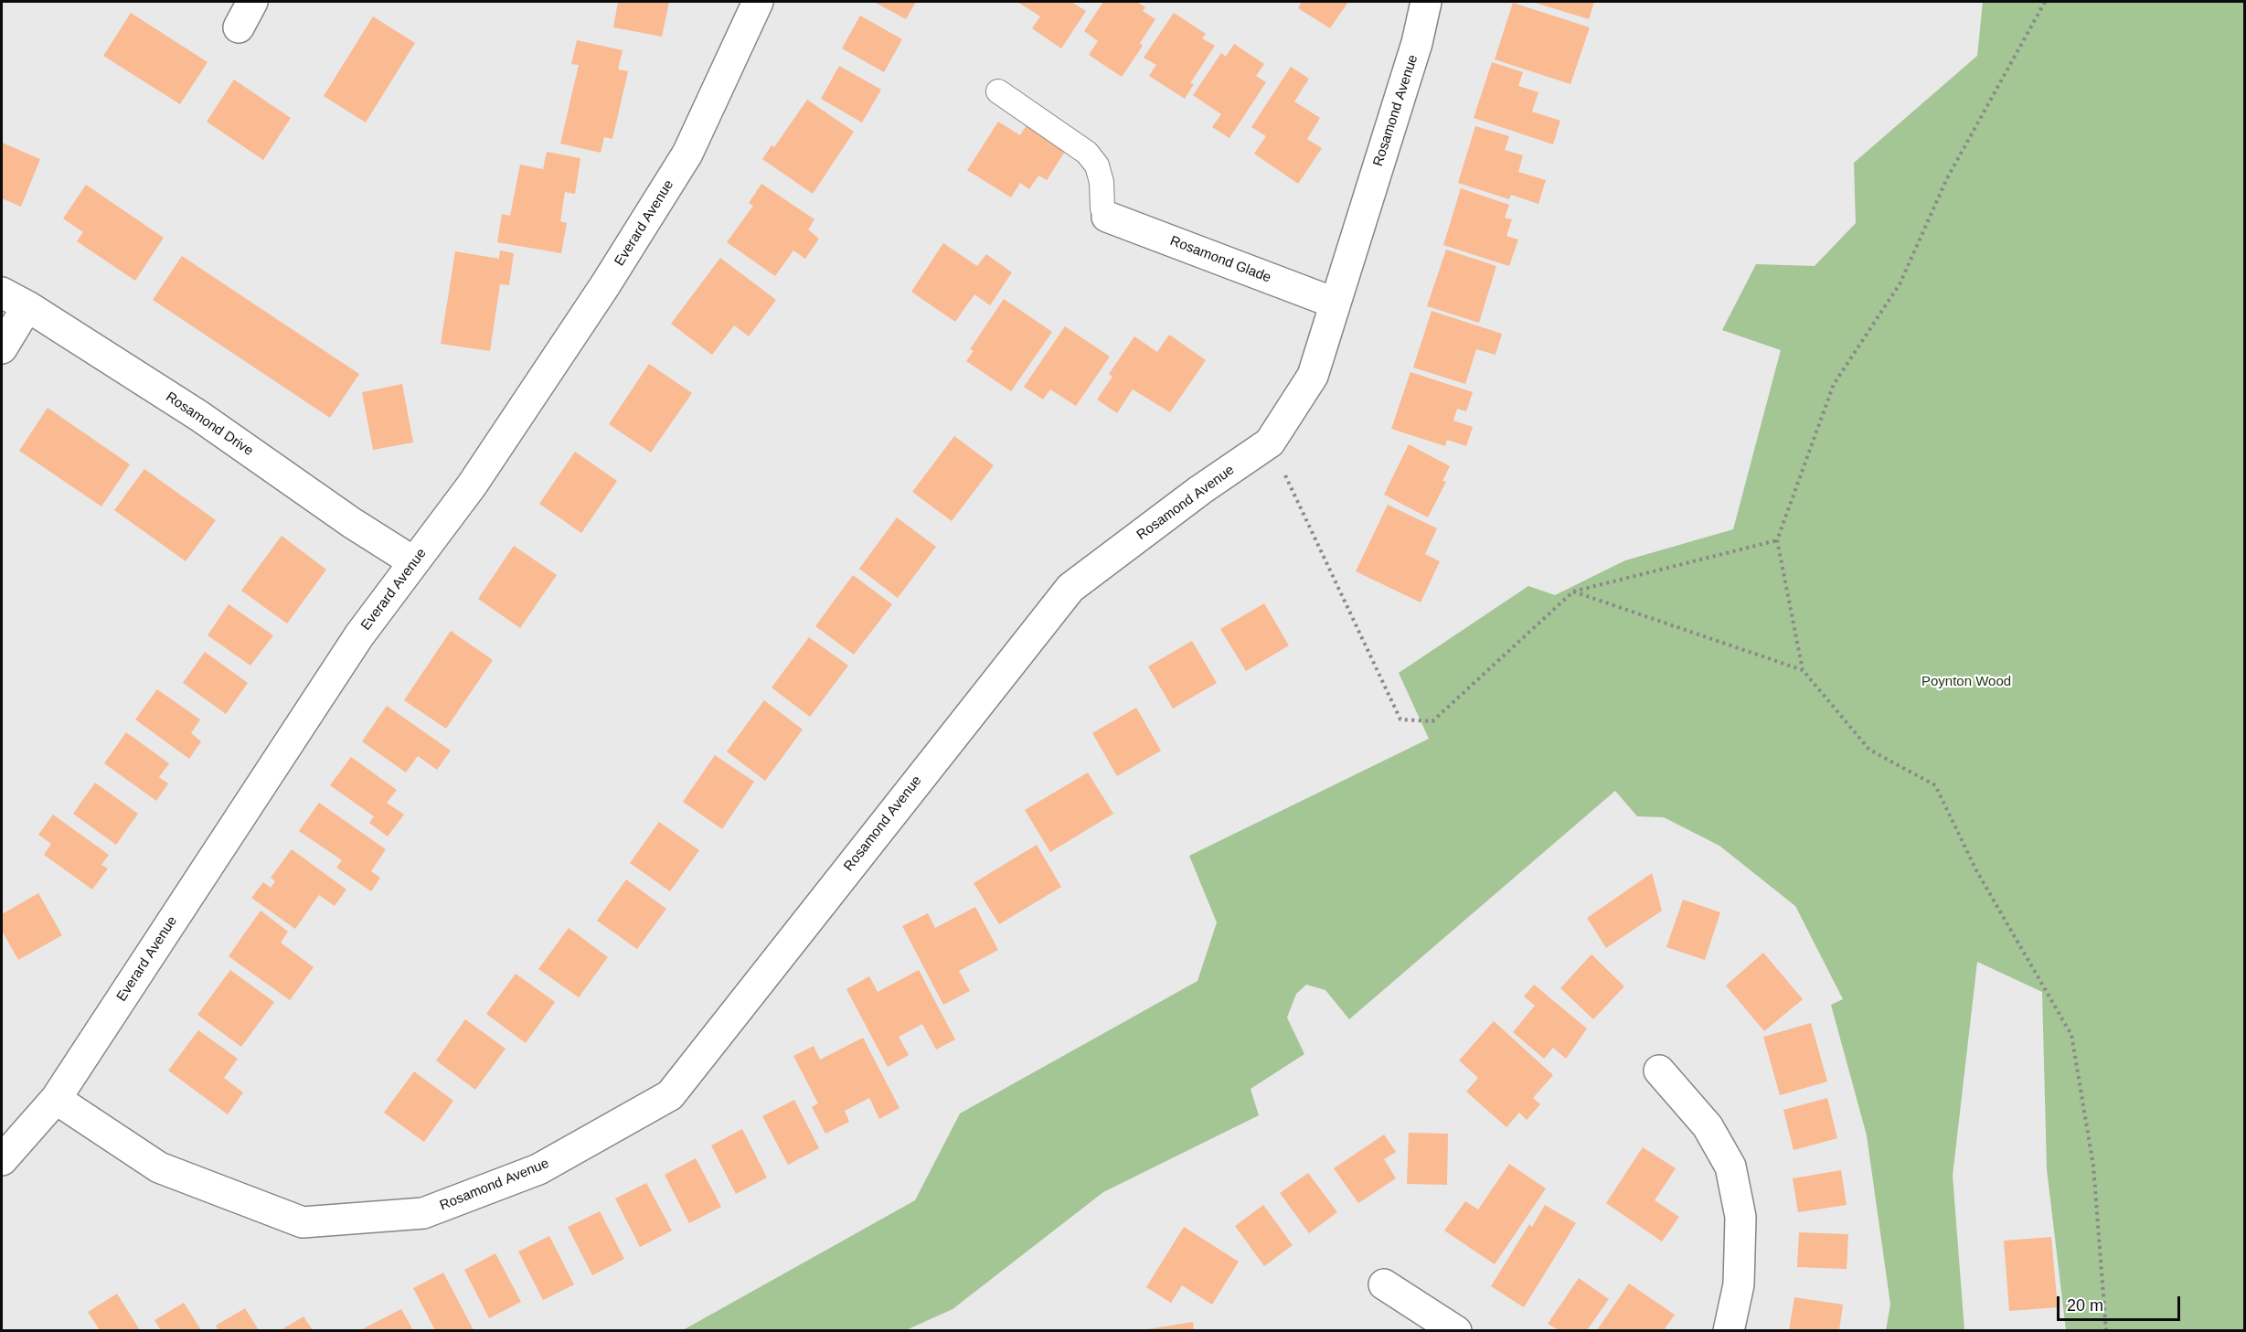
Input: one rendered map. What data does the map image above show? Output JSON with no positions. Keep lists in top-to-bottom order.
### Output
{
  "streets": {
    "street": [
      "Rosamond Avenue",
      "Everard Avenue",
      "Rosamond Glade",
      "Rosamond Drive"
    ]
  },
  "crossings": [
    ["Rosamond Avenue", "Everard Avenue"],
    ["Rosamond Avenue", "Rosamond Glade"],
    ["Everard Avenue", "Rosamond Drive"]
  ],
  "parks": ["Poynton Wood"],
  "scale_bar": "20 m"
}
